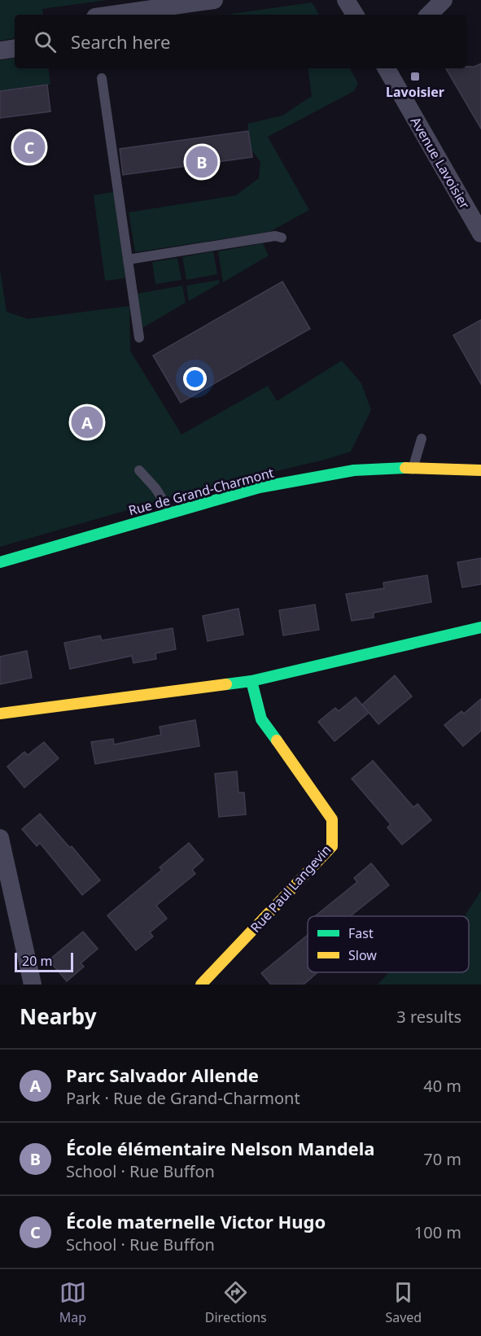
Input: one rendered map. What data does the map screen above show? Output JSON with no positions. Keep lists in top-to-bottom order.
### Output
{
  "streets": {
    "street": ["Avenue Lavoisier", "Rue de Grand-Charmont", "Rue Paul Langevin"]
  },
  "places": {
    "transit": ["Lavoisier"]
  },
  "legend": ["Fast", "Slow"],
  "scale_bar": "20 m",
  "page": {
    "search": "Search here",
    "pins": ["C", "B", "A"],
    "scale": "20 m",
    "heading": ["Nearby", "3 results"],
    "list": [
      {
        "mark": "A",
        "name": "Parc Salvador Allende",
        "note": "Park · Rue de Grand-Charmont",
        "value": "40 m"
      },
      {
        "mark": "B",
        "name": "École élémentaire Nelson Mandela",
        "note": "School · Rue Buffon",
        "value": "70 m"
      },
      {
        "mark": "C",
        "name": "École maternelle Victor Hugo",
        "note": "School · Rue Buffon",
        "value": "100 m"
      }
    ],
    "nav": ["Map", "Directions", "Saved"]
  }
}
